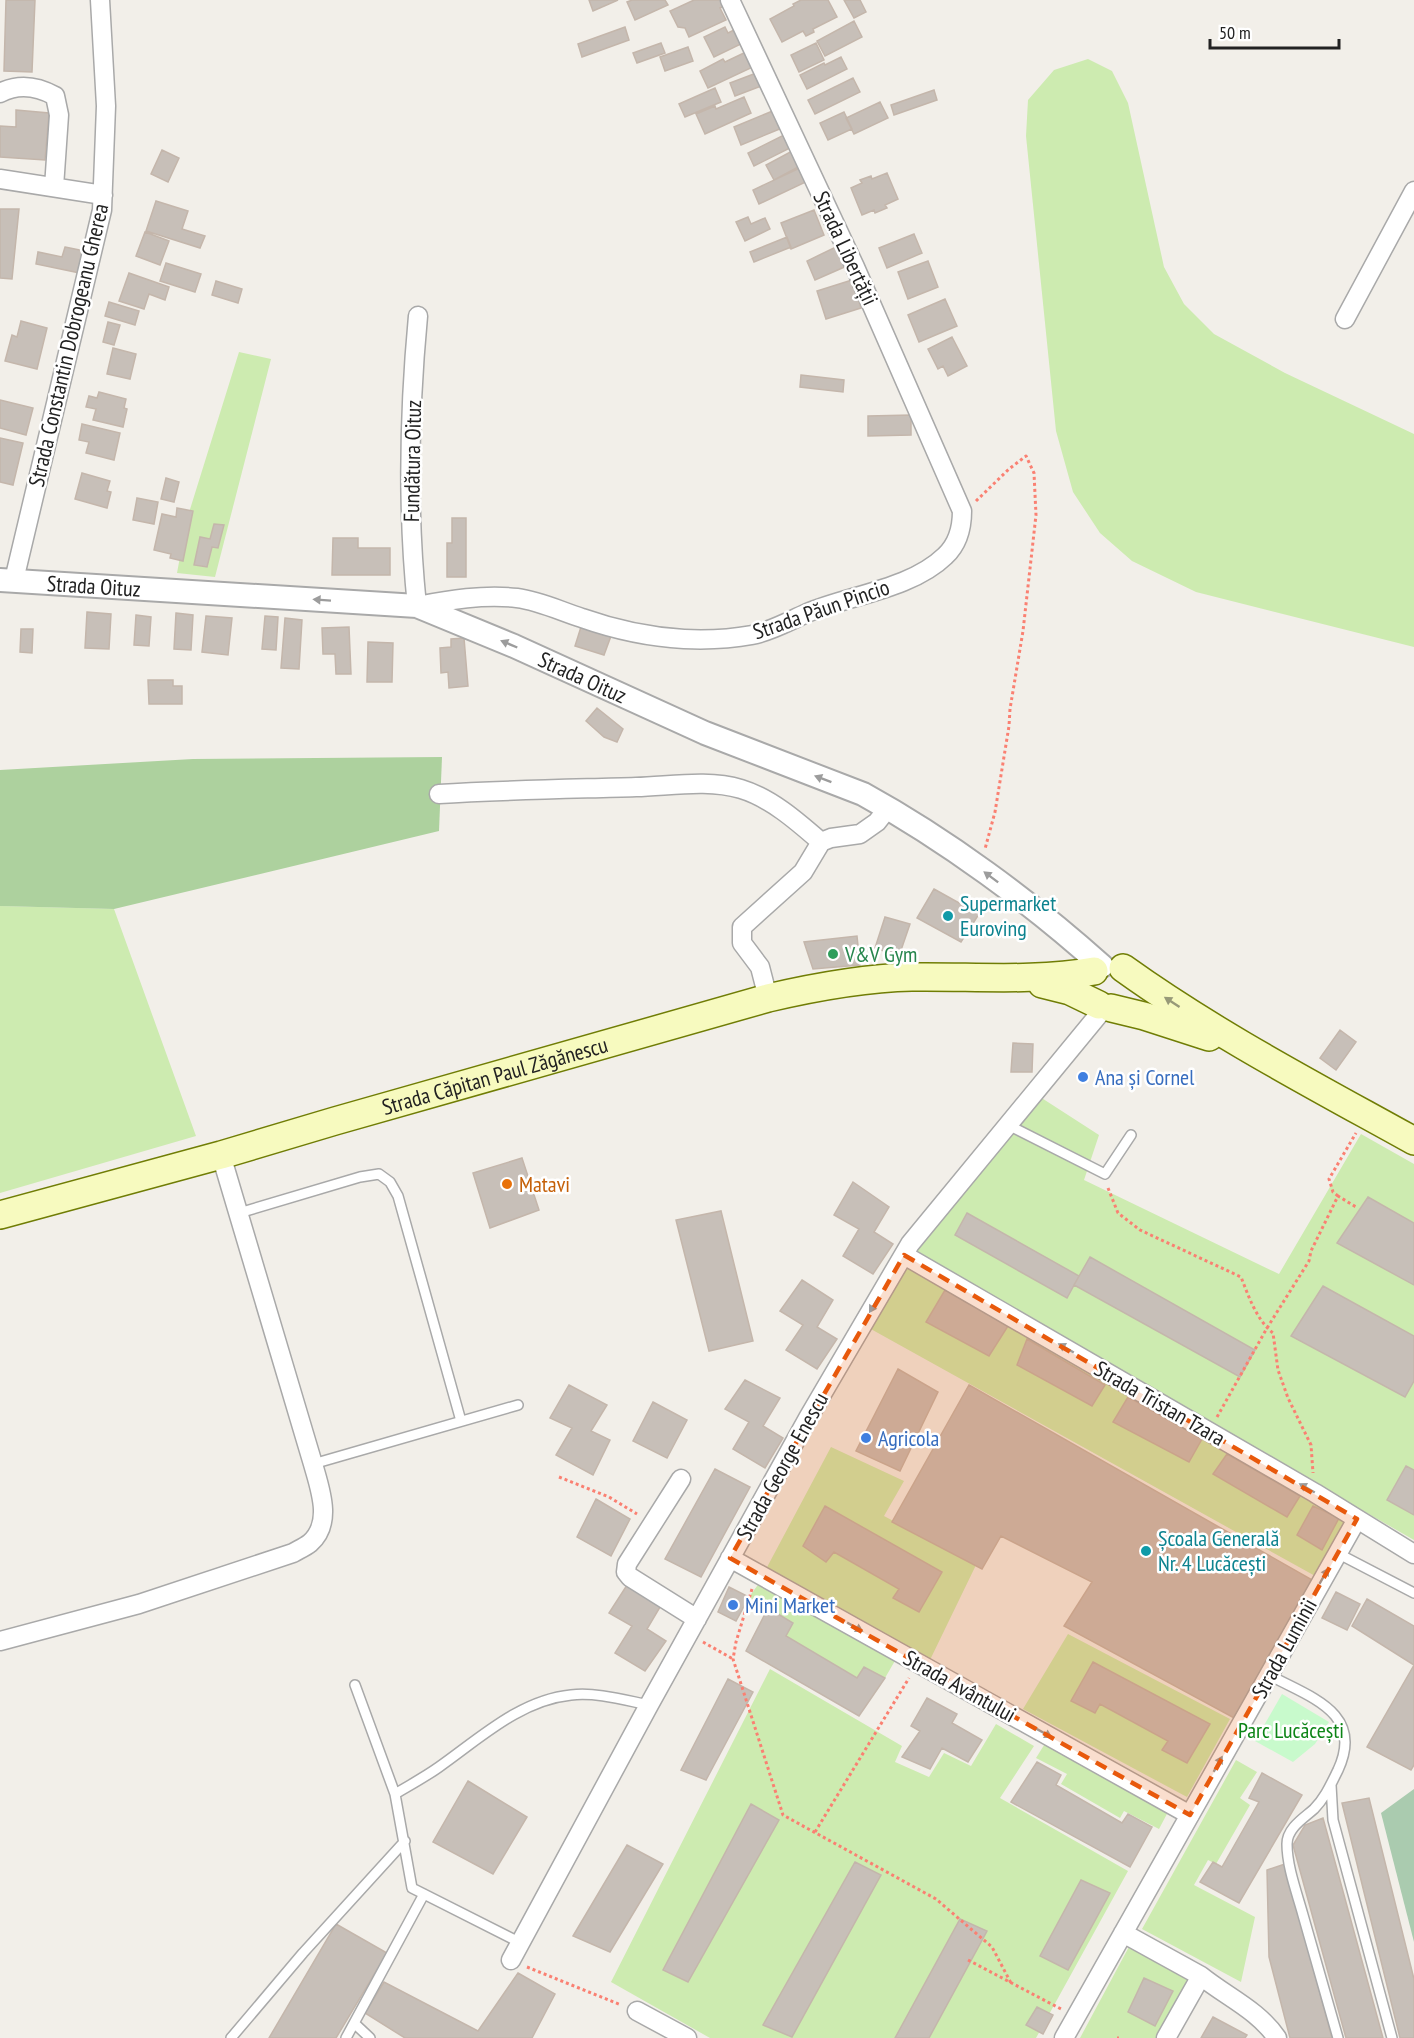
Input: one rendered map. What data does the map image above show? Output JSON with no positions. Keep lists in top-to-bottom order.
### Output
{
  "streets": {
    "main road": ["Strada Căpitan Paul Zăgănescu"],
    "street": [
      "Strada Libertății",
      "Strada Constantin Dobrogeanu Gherea",
      "Fundătura Oituz",
      "Strada Oituz",
      "Strada Păun Pincio",
      "Strada Tristan Tzara",
      "Strada George Enescu",
      "Strada Luminii",
      "Strada Avântului"
    ]
  },
  "crossings": [
    ["Strada Libertății", "Strada Păun Pincio"],
    ["Strada Constantin Dobrogeanu Gherea", "Strada Oituz"],
    ["Fundătura Oituz", "Strada Oituz"],
    ["Fundătura Oituz", "Strada Păun Pincio"],
    ["Strada Oituz", "Strada Păun Pincio"],
    ["Strada Oituz", "Strada Căpitan Paul Zăgănescu"],
    ["Strada Căpitan Paul Zăgănescu", "Strada George Enescu"],
    ["Strada Tristan Tzara", "Strada George Enescu"],
    ["Strada Tristan Tzara", "Strada Luminii"],
    ["Strada George Enescu", "Strada Avântului"],
    ["Strada Luminii", "Strada Avântului"]
  ],
  "one_way": ["Strada Tristan Tzara", "Strada Luminii", "Strada Avântului"],
  "parks": ["Parc Lucăcești"],
  "places": [
    "Supermarket Euroving",
    "V&V Gym",
    "Ana și Cornel",
    "Matavi",
    "Agricola",
    "Școala Generală Nr. 4 Lucăcești",
    "Mini Market"
  ],
  "scale_bar": "50 m"
}
